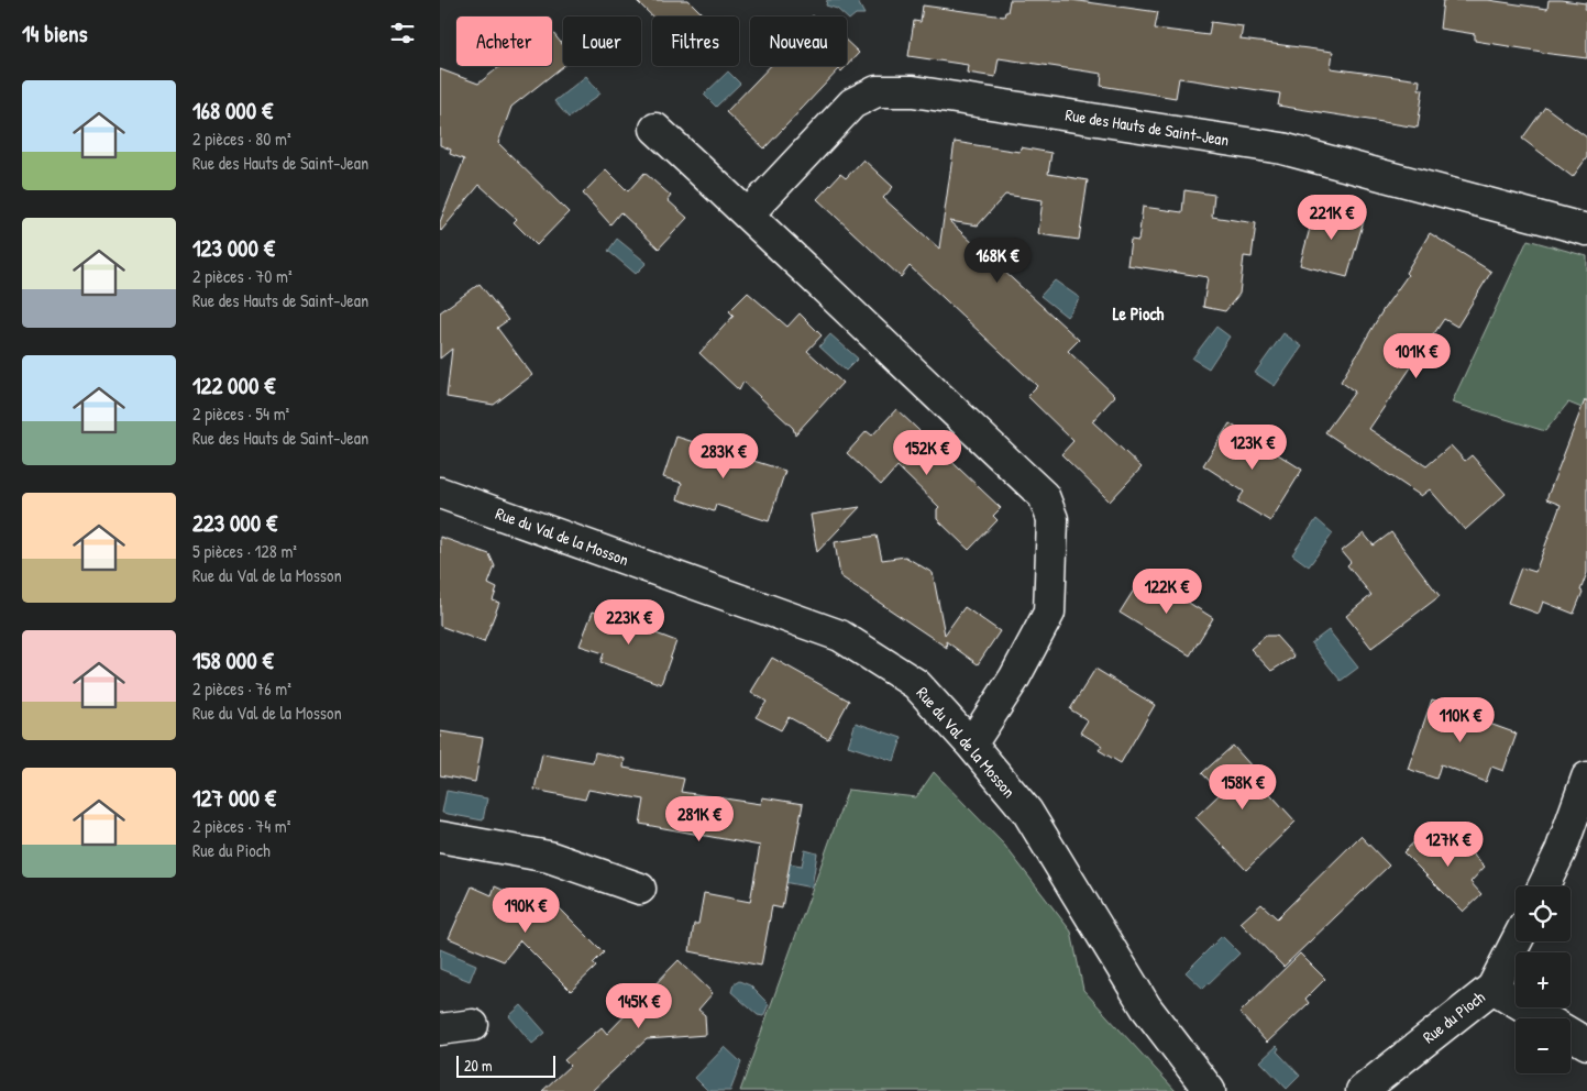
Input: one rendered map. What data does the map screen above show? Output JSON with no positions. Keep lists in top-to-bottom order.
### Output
{
  "streets": {
    "street": ["Rue des Hauts de Saint-Jean", "Rue du Val de la Mosson", "Rue du Pioch"]
  },
  "districts": ["Le Pioch"],
  "scale_bar": "20 m",
  "page": {
    "heading": "14 biens",
    "chip": [
      "Acheter",
      "Louer",
      "Filtres",
      "Nouveau"
    ],
    "list": [
      {
        "name": "168 000 €",
        "note": "2 pièces · 80 m² · Rue des Hauts de Saint-Jean"
      },
      {
        "name": "123 000 €",
        "note": "2 pièces · 70 m² · Rue des Hauts de Saint-Jean"
      },
      {
        "name": "122 000 €",
        "note": "2 pièces · 54 m² · Rue des Hauts de Saint-Jean"
      },
      {
        "name": "223 000 €",
        "note": "5 pièces · 128 m² · Rue du Val de la Mosson"
      },
      {
        "name": "158 000 €",
        "note": "2 pièces · 76 m² · Rue du Val de la Mosson"
      },
      {
        "name": "127 000 €",
        "note": "2 pièces · 74 m² · Rue du Pioch"
      }
    ],
    "price": [
      "221K €",
      "168K €",
      "101K €",
      "123K €",
      "152K €",
      "283K €",
      "122K €",
      "223K €",
      "110K €",
      "158K €",
      "281K €",
      "127K €",
      "190K €",
      "145K €"
    ],
    "map_buttons": ["+", "−"],
    "scale": "20 m"
  }
}
